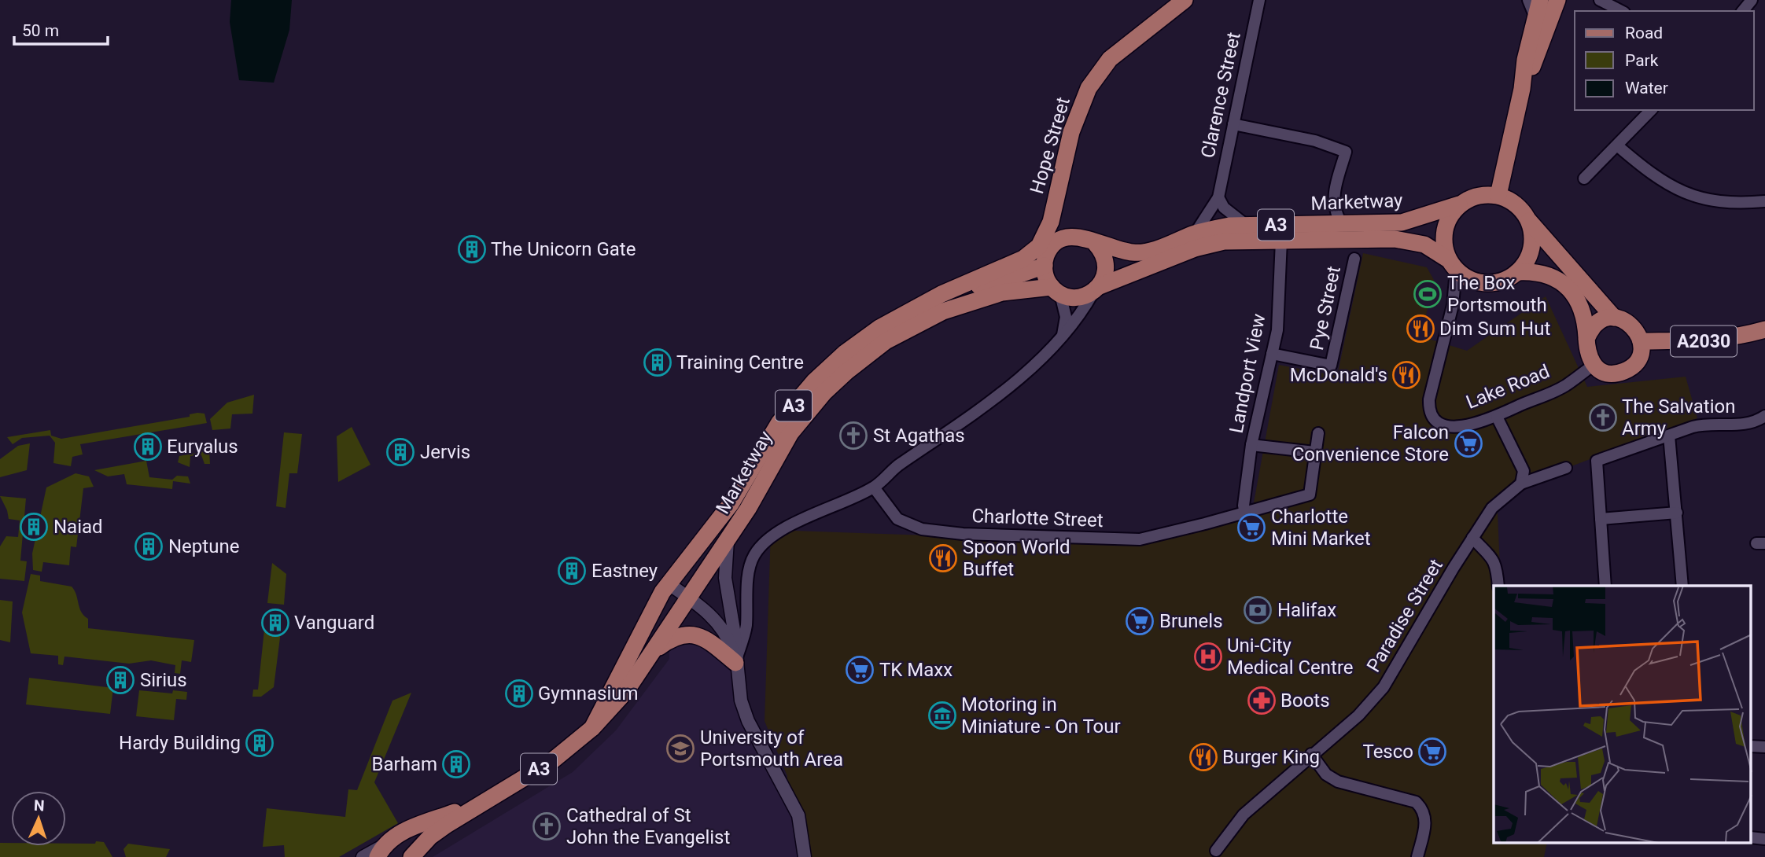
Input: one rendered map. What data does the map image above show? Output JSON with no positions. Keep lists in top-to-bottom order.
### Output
{
  "streets": {
    "main road": [
      "Hope Street",
      "Marketway",
      "A3",
      "A2030"
    ],
    "street": [
      "Clarence Street",
      "Pye Street",
      "Landport View",
      "Lake Road",
      "Charlotte Street",
      "Paradise Street"
    ]
  },
  "crossings": [
    ["Clarence Street", "Marketway"],
    ["Hope Street", "Marketway"],
    ["Hope Street", "A3"],
    ["Marketway", "A3"],
    ["Marketway", "Landport View"],
    ["Marketway", "Lake Road"],
    ["Pye Street", "Landport View"],
    ["A2030", "Lake Road"],
    ["Landport View", "Charlotte Street"]
  ],
  "places": {
    "building": [
      "The Unicorn Gate",
      "Training Centre",
      "Euryalus",
      "Jervis",
      "Naiad",
      "Neptune",
      "Eastney",
      "Vanguard",
      "Sirius",
      "Gymnasium",
      "Hardy Building",
      "Barham"
    ],
    "sports": ["The Box Portsmouth"],
    "restaurant": [
      "Dim Sum Hut",
      "McDonald's",
      "Spoon World Buffet",
      "Burger King"
    ],
    "church": ["The Salvation Army", "St Agathas", "Cathedral of St John the Evangelist"],
    "supermarket": [
      "Falcon Convenience Store",
      "Charlotte Mini Market",
      "Brunels",
      "TK Maxx",
      "Tesco"
    ],
    "bank": ["Halifax"],
    "hospital": ["Uni-City Medical Centre"],
    "pharmacy": ["Boots"],
    "museum": ["Motoring in Miniature - On Tour"],
    "school or university": ["University of Portsmouth Area"]
  },
  "legend": ["Road", "Park", "Water"],
  "scale_bar": "50 m",
  "north": "top"
}
